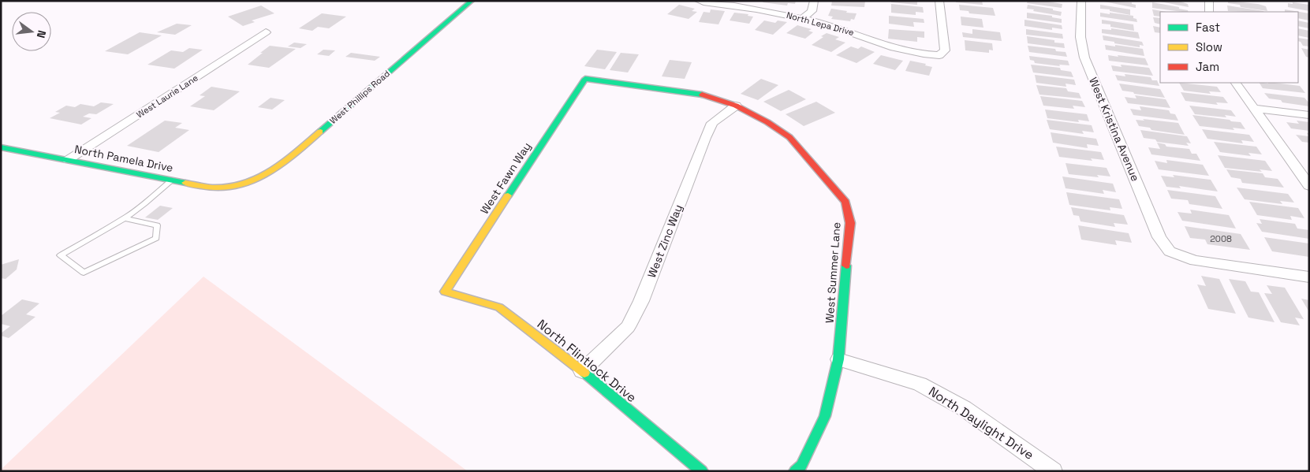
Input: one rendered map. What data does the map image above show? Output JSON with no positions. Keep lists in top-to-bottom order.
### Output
{
  "streets": {
    "street": [
      "North Lepa Drive",
      "West Laurie Lane",
      "West Phillips Road",
      "West Kristina Avenue",
      "North Pamela Drive",
      "West Fawn Way",
      "West Zinc Way",
      "West Summer Lane",
      "North Flintlock Drive",
      "North Daylight Drive"
    ]
  },
  "crossings": [
    ["West Laurie Lane", "North Pamela Drive"],
    ["West Phillips Road", "North Pamela Drive"],
    ["West Fawn Way", "West Summer Lane"],
    ["West Fawn Way", "North Flintlock Drive"],
    ["West Zinc Way", "West Summer Lane"],
    ["West Zinc Way", "North Flintlock Drive"],
    ["West Summer Lane", "North Daylight Drive"]
  ],
  "house_numbers": ["2008"],
  "legend": ["Fast", "Slow", "Jam"],
  "north": "right"
}
